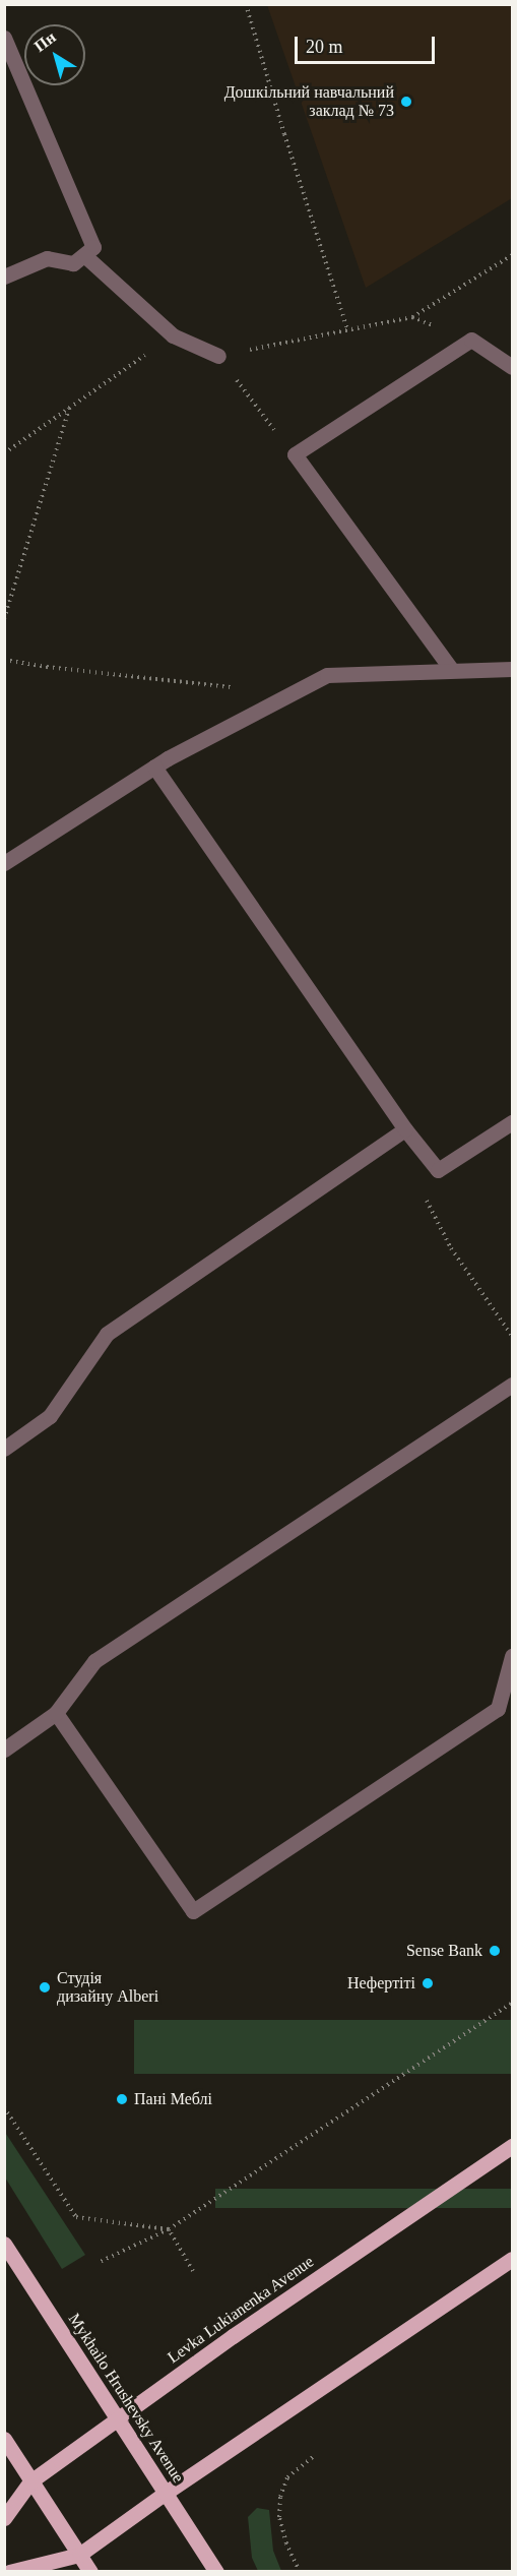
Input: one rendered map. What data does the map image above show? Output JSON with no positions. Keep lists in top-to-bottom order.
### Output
{
  "streets": {
    "main road": ["Levka Lukianenka Avenue", "Mykhailo Hrushevsky Avenue"]
  },
  "crossings": [
    ["Levka Lukianenka Avenue", "Mykhailo Hrushevsky Avenue"]
  ],
  "places": [
    "Дошкільний навчальний заклад № 73",
    "Sense Bank",
    "Нефертіті",
    "Студія дизайну Alberi",
    "Пані Меблі"
  ],
  "scale_bar": "20 m",
  "north": "top left"
}
